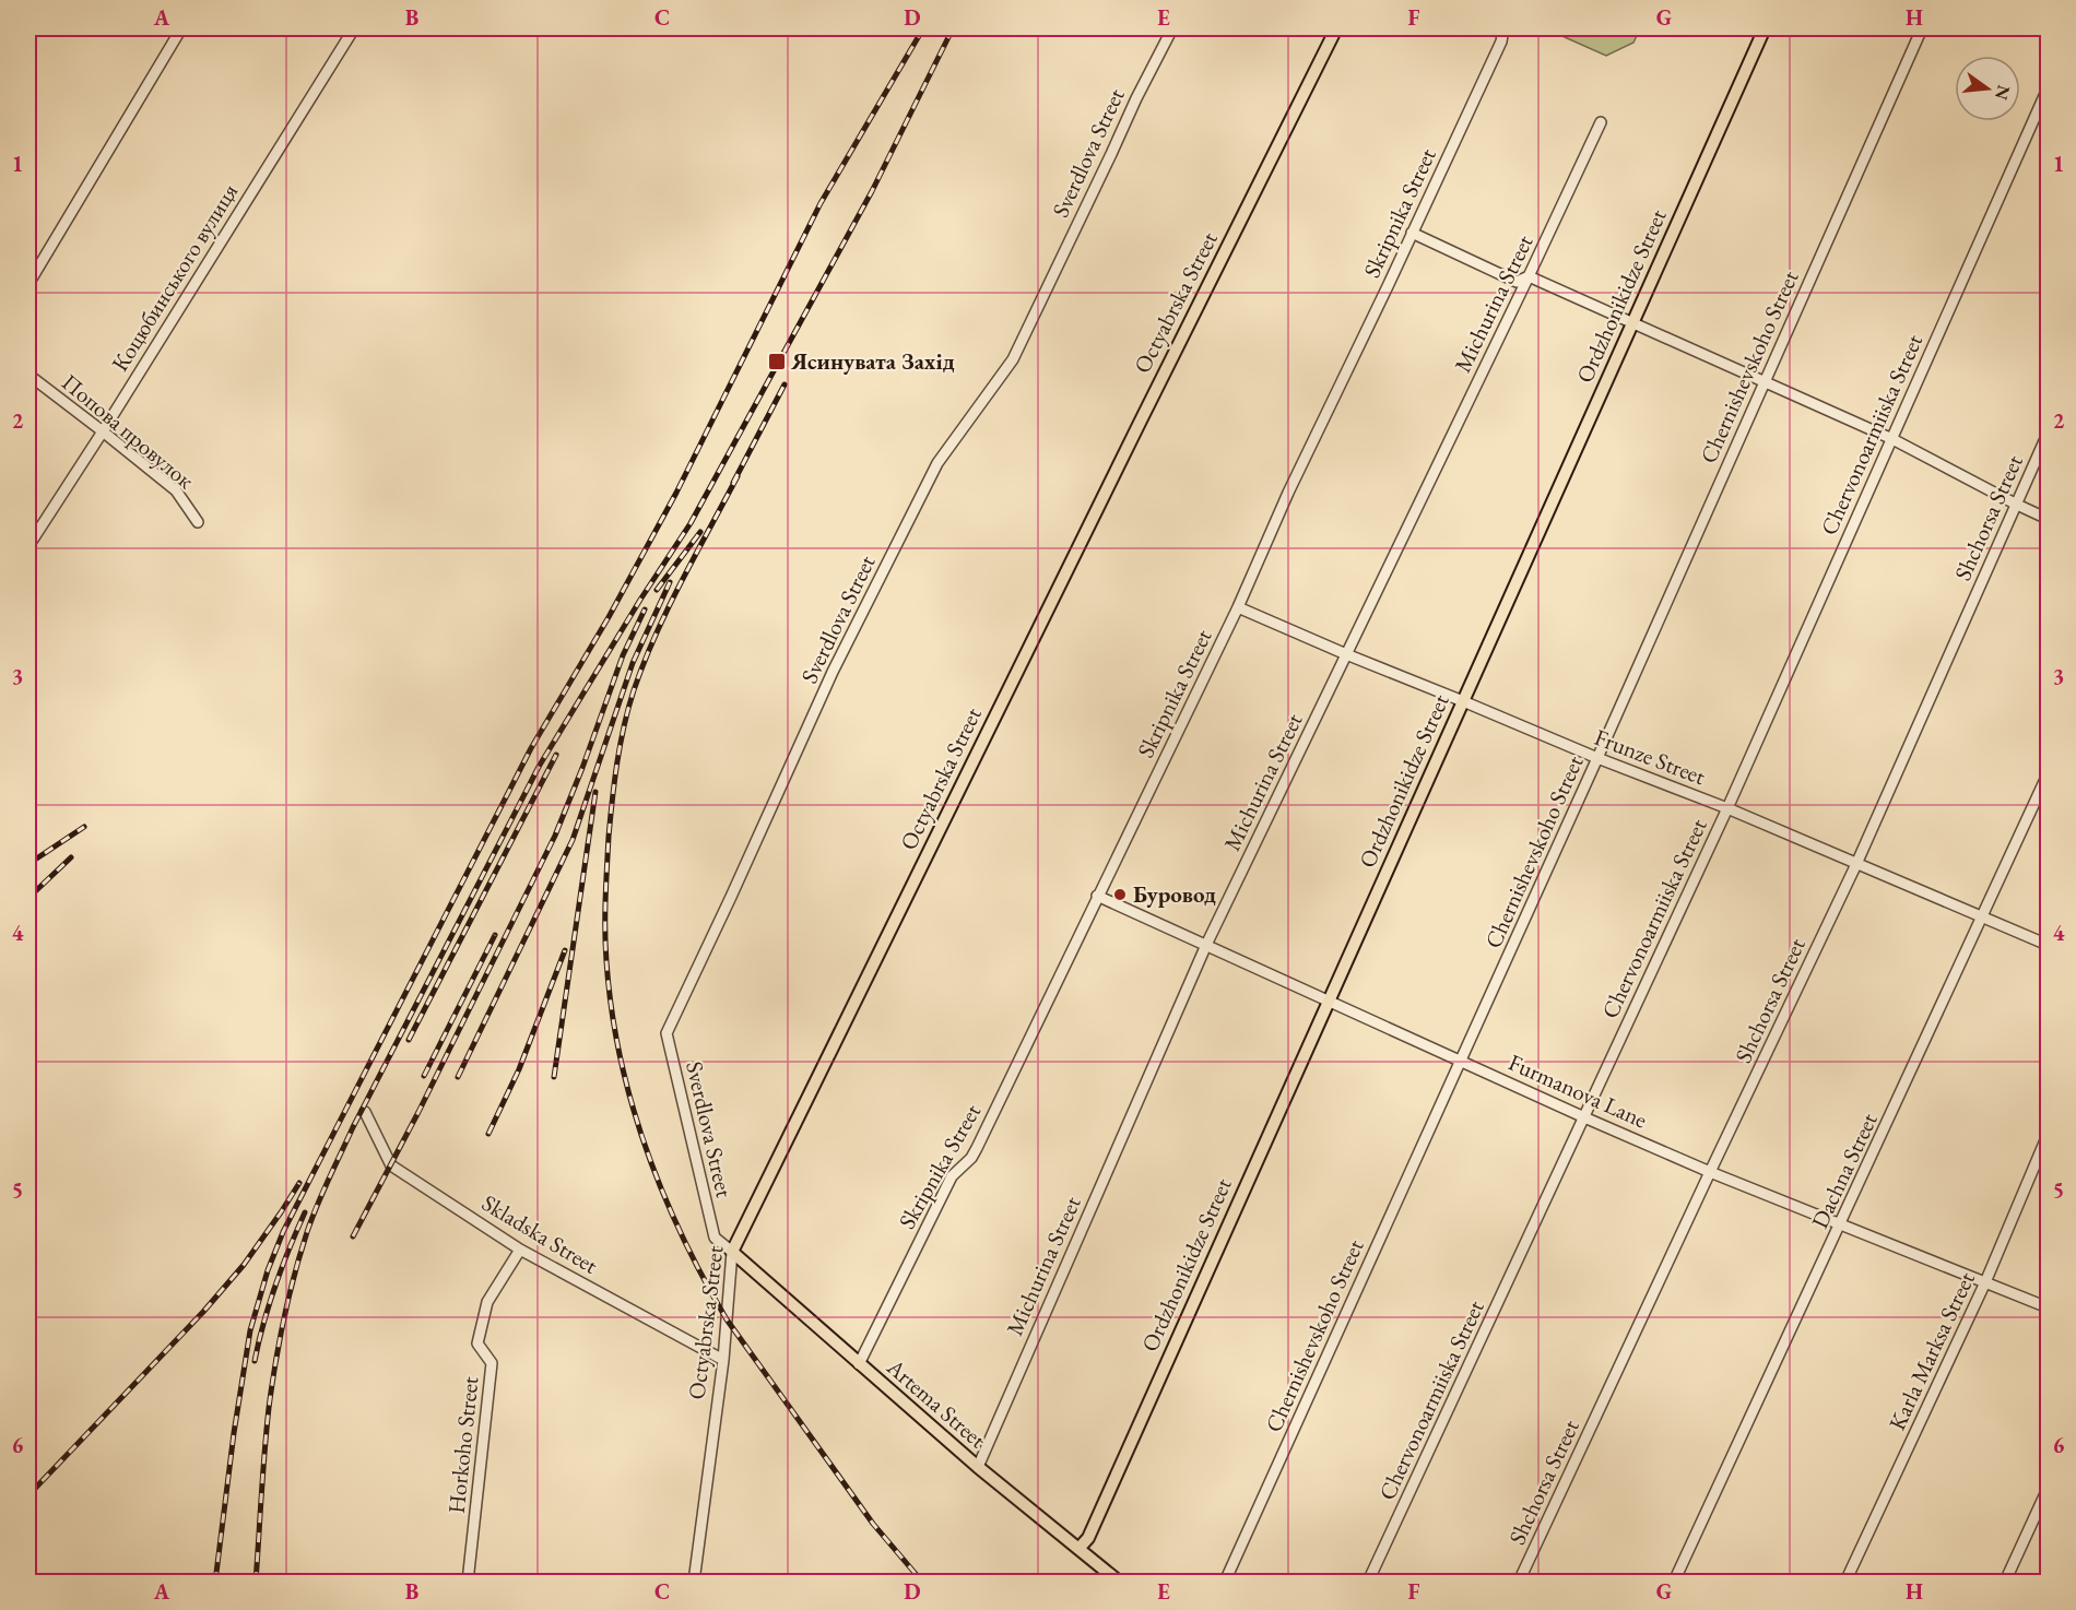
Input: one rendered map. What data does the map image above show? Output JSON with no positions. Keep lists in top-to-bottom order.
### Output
{
  "streets": {
    "main road": ["Ordzhonikidze Street", "Octyabrska Street", "Artema Street"],
    "street": [
      "Sverdlova Street",
      "Skripnika Street",
      "Коцюбинського вулиця",
      "Michurina Street",
      "Chernishevskoho Street",
      "Попова провулок",
      "Chervonoarmiiska Street",
      "Shchorsa Street",
      "Frunze Street",
      "Furmanova Lane",
      "Dachna Street",
      "Skladska Street",
      "Karla Marksa Street",
      "Horkoho Street"
    ]
  },
  "crossings": [
    ["Sverdlova Street", "Octyabrska Street"],
    ["Sverdlova Street", "Artema Street"],
    ["Skripnika Street", "Frunze Street"],
    ["Skripnika Street", "Furmanova Lane"],
    ["Skripnika Street", "Artema Street"],
    ["Коцюбинського вулиця", "Попова провулок"],
    ["Ordzhonikidze Street", "Frunze Street"],
    ["Ordzhonikidze Street", "Furmanova Lane"],
    ["Ordzhonikidze Street", "Artema Street"],
    ["Octyabrska Street", "Skladska Street"],
    ["Octyabrska Street", "Artema Street"],
    ["Michurina Street", "Frunze Street"],
    ["Michurina Street", "Furmanova Lane"],
    ["Michurina Street", "Artema Street"],
    ["Chernishevskoho Street", "Frunze Street"],
    ["Chernishevskoho Street", "Furmanova Lane"],
    ["Chervonoarmiiska Street", "Frunze Street"],
    ["Chervonoarmiiska Street", "Furmanova Lane"],
    ["Shchorsa Street", "Frunze Street"],
    ["Shchorsa Street", "Furmanova Lane"],
    ["Frunze Street", "Dachna Street"],
    ["Furmanova Lane", "Dachna Street"],
    ["Furmanova Lane", "Karla Marksa Street"],
    ["Skladska Street", "Horkoho Street"]
  ],
  "places": {
    "transit": ["Ясинувата Захід"],
    "other": ["Буровод"]
  },
  "north": "right",
  "grid": {
    "columns": [
      "A",
      "B",
      "C",
      "D",
      "E",
      "F",
      "G",
      "H"
    ],
    "rows": [
      "1",
      "2",
      "3",
      "4",
      "5",
      "6"
    ]
  }
}
